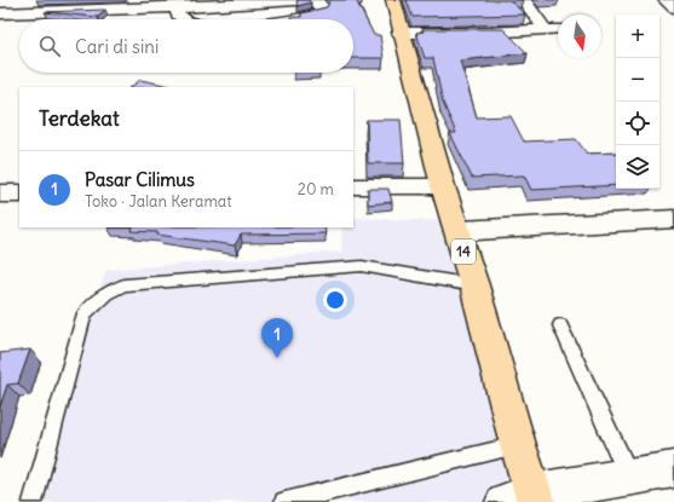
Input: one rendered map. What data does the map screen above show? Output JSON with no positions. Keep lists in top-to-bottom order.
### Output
{
  "streets": {
    "highway": ["14"]
  },
  "north": "bottom",
  "page": {
    "map_buttons": ["+", "−"],
    "search": "Cari di sini",
    "heading": "Terdekat",
    "list": [
      {
        "mark": "1",
        "name": "Pasar Cilimus",
        "note": "Toko · Jalan Keramat",
        "value": "20 m"
      }
    ],
    "pins": "1"
  }
}
